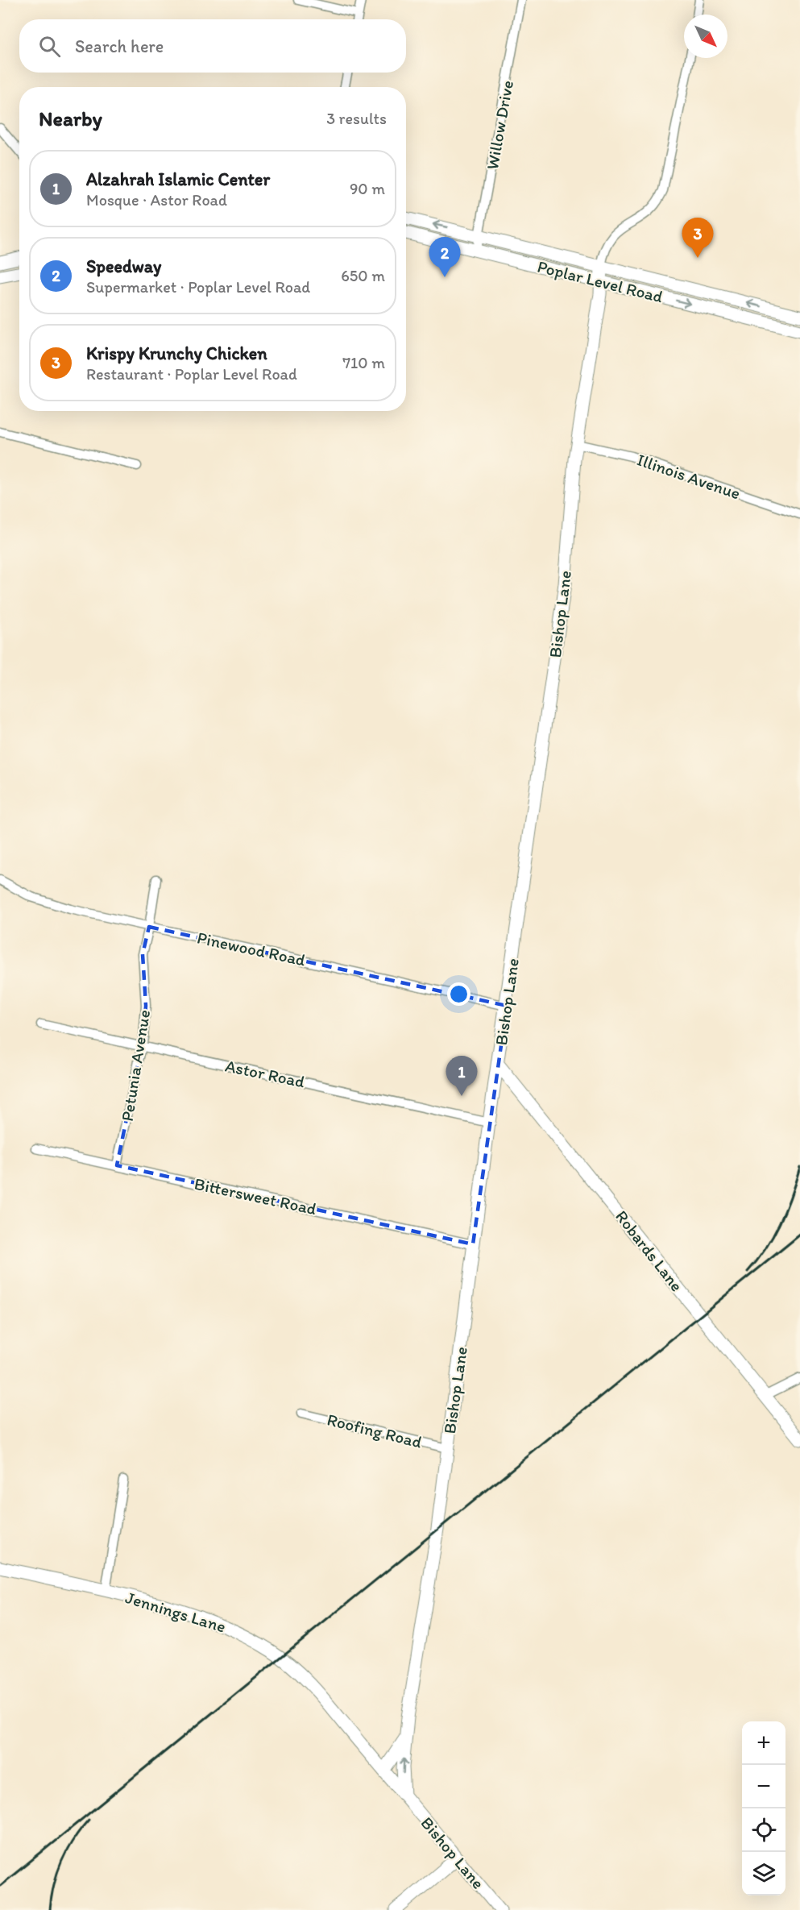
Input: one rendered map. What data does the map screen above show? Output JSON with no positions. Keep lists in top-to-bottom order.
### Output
{
  "streets": {
    "street": [
      "Willow Drive",
      "Poplar Level Road",
      "Illinois Avenue",
      "Bishop Lane",
      "Pinewood Road",
      "Petunia Avenue",
      "Astor Road",
      "Bittersweet Road",
      "Robards Lane",
      "Roofing Road",
      "Jennings Lane"
    ]
  },
  "crossings": [
    ["Willow Drive", "Poplar Level Road"],
    ["Poplar Level Road", "Bishop Lane"],
    ["Illinois Avenue", "Bishop Lane"],
    ["Bishop Lane", "Pinewood Road"],
    ["Bishop Lane", "Astor Road"],
    ["Bishop Lane", "Bittersweet Road"],
    ["Bishop Lane", "Robards Lane"],
    ["Bishop Lane", "Roofing Road"],
    ["Bishop Lane", "Jennings Lane"],
    ["Pinewood Road", "Petunia Avenue"],
    ["Petunia Avenue", "Astor Road"],
    ["Petunia Avenue", "Bittersweet Road"]
  ],
  "north": "bottom right",
  "page": {
    "search": "Search here",
    "heading": ["Nearby", "3 results"],
    "list": [
      {
        "mark": "1",
        "name": "Alzahrah Islamic Center",
        "note": "Mosque · Astor Road",
        "value": "90 m"
      },
      {
        "mark": "2",
        "name": "Speedway",
        "note": "Supermarket · Poplar Level Road",
        "value": "650 m"
      },
      {
        "mark": "3",
        "name": "Krispy Krunchy Chicken",
        "note": "Restaurant · Poplar Level Road",
        "value": "710 m"
      }
    ],
    "pins": ["3", "2", "1"],
    "map_buttons": ["+", "−"]
  }
}
